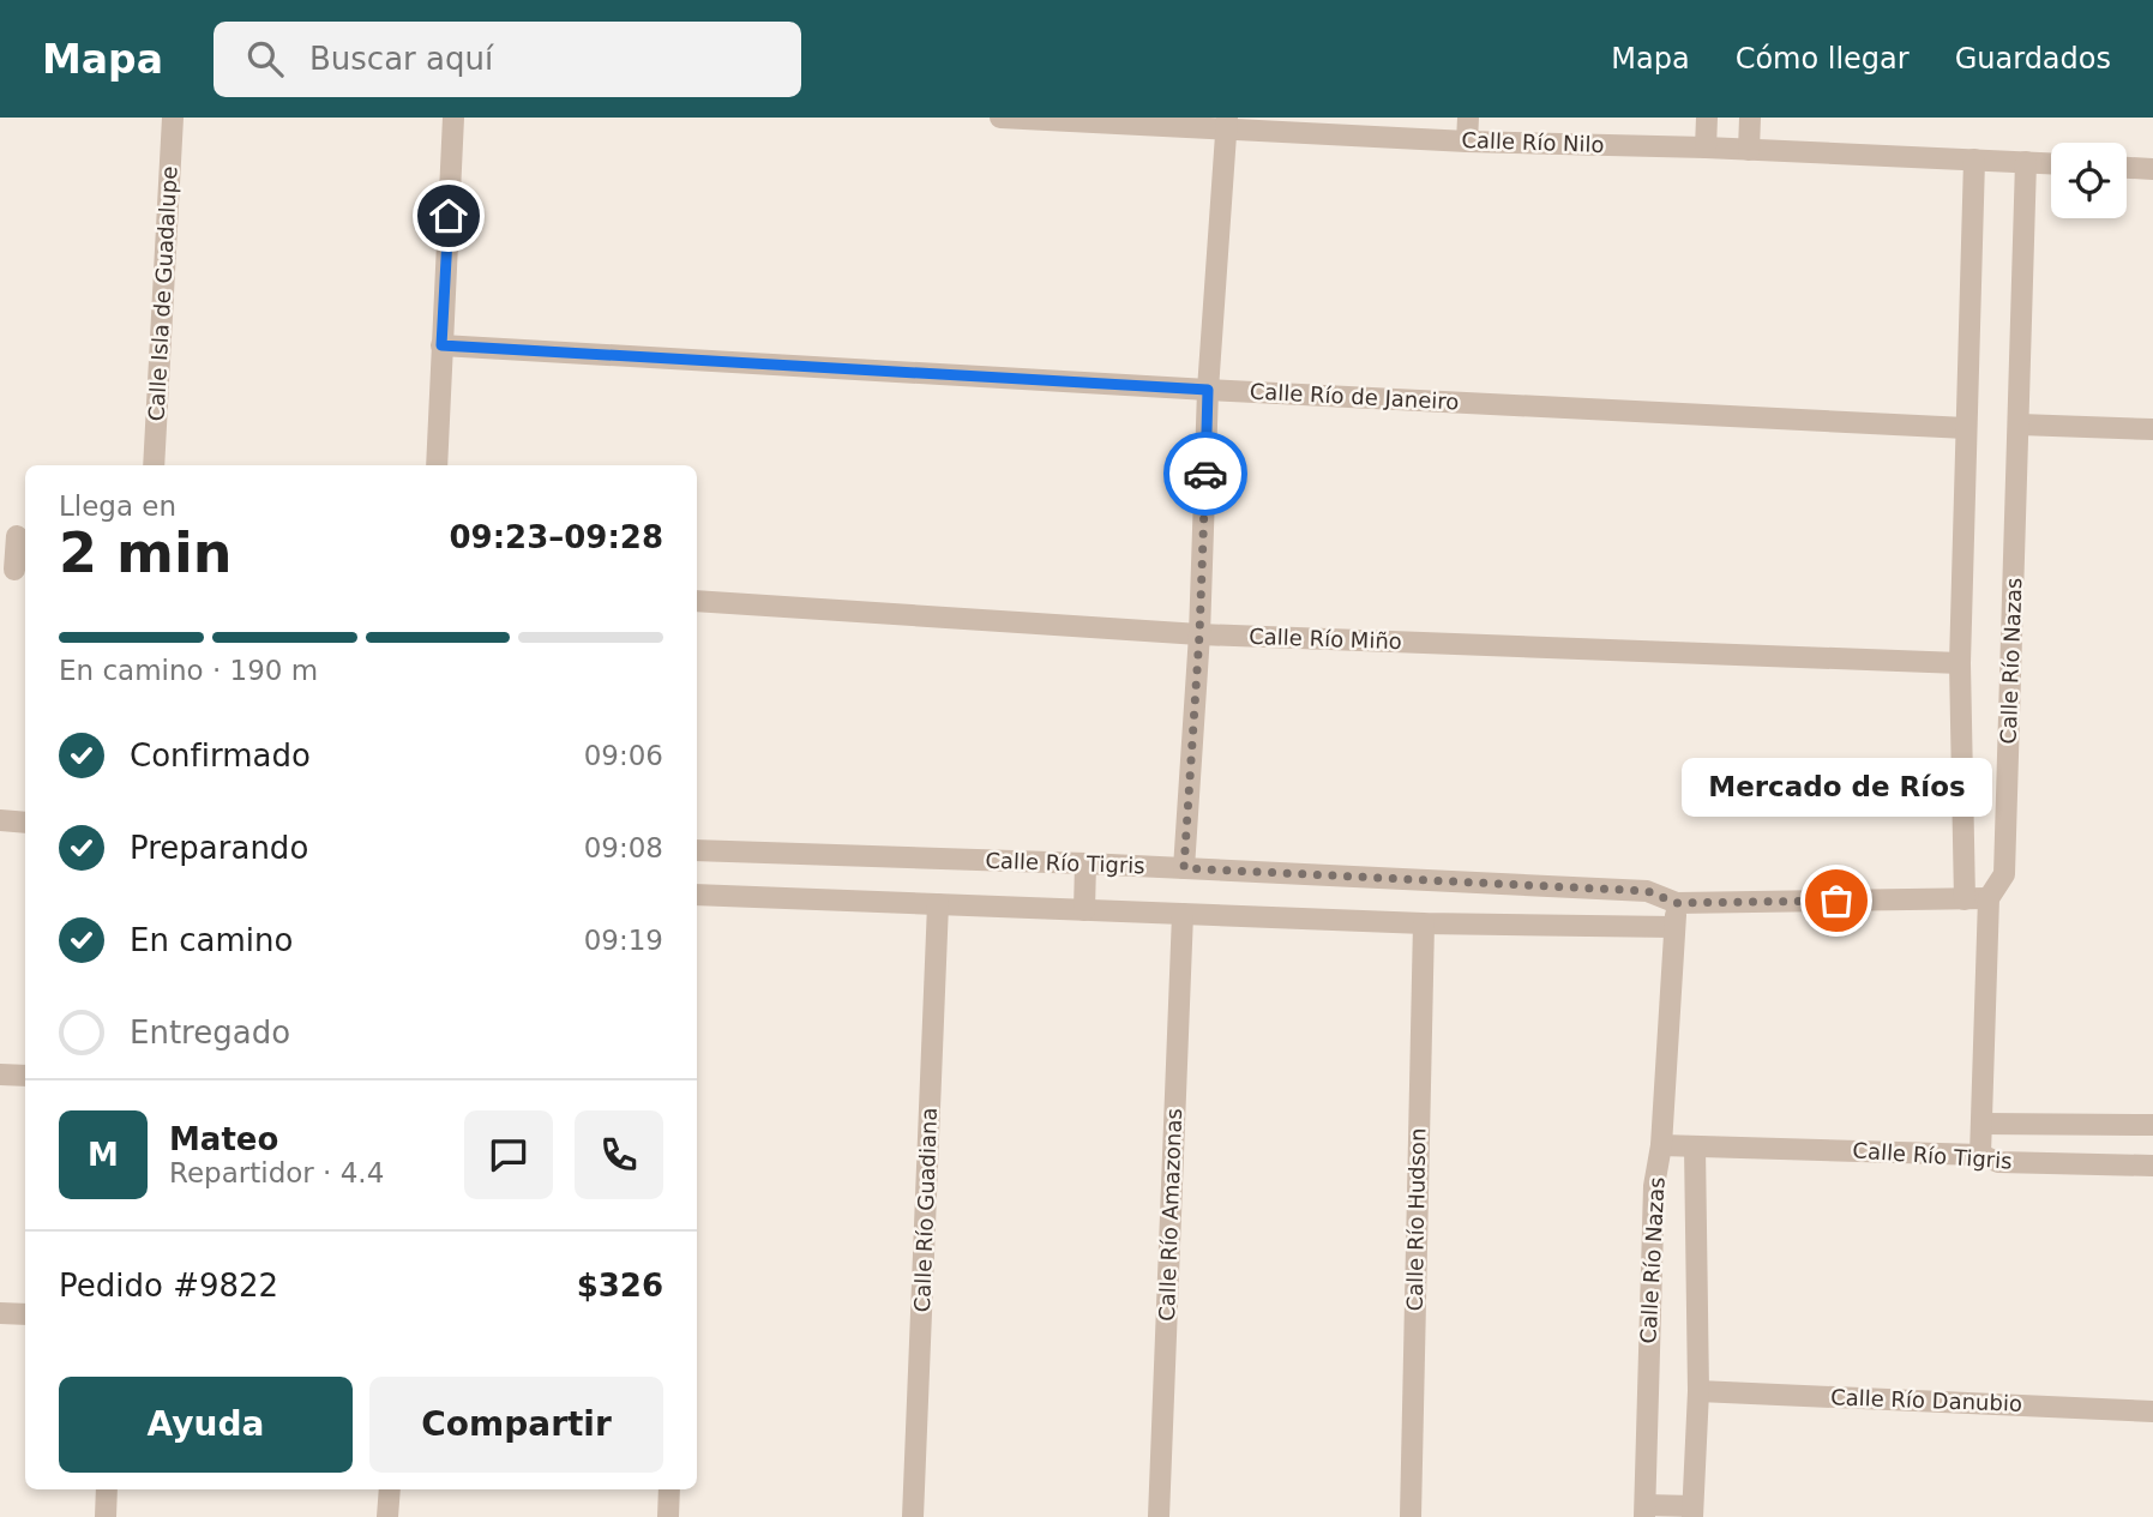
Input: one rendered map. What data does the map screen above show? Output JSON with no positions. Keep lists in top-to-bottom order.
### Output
{
  "streets": {
    "street": [
      "Calle Río Nilo",
      "Calle Isla de Guadalupe",
      "Calle Río de Janeiro",
      "Calle Río Miño",
      "Calle Río Nazas",
      "Calle Río Tigris",
      "Calle Río Guadiana",
      "Calle Río Amazonas",
      "Calle Río Hudson",
      "Calle Río Danubio"
    ]
  },
  "crossings": [
    ["Calle Río Nilo", "Calle Río Nazas"],
    ["Calle Río Nazas", "Calle Río Tigris"],
    ["Calle Río Nazas", "Calle Río Danubio"]
  ],
  "places": ["Mercado de Ríos"],
  "page": {
    "header": "Mapa",
    "search": "Buscar aquí",
    "nav": ["Mapa", "Cómo llegar", "Guardados"],
    "heading": ["2 min", "Llega en", "09:23–09:28"],
    "panel": [
      "Mateo",
      "Repartidor · 4.4",
      "Pedido #9822",
      "$326"
    ],
    "bar": "En camino · 190 m",
    "list": [
      ["Confirmado", "09:06"],
      ["Preparando", "09:08"],
      ["En camino", "09:19"],
      "Entregado"
    ],
    "bubble": "Mercado de Ríos",
    "round": "M",
    "buttons": ["Ayuda", "Compartir"]
  }
}
